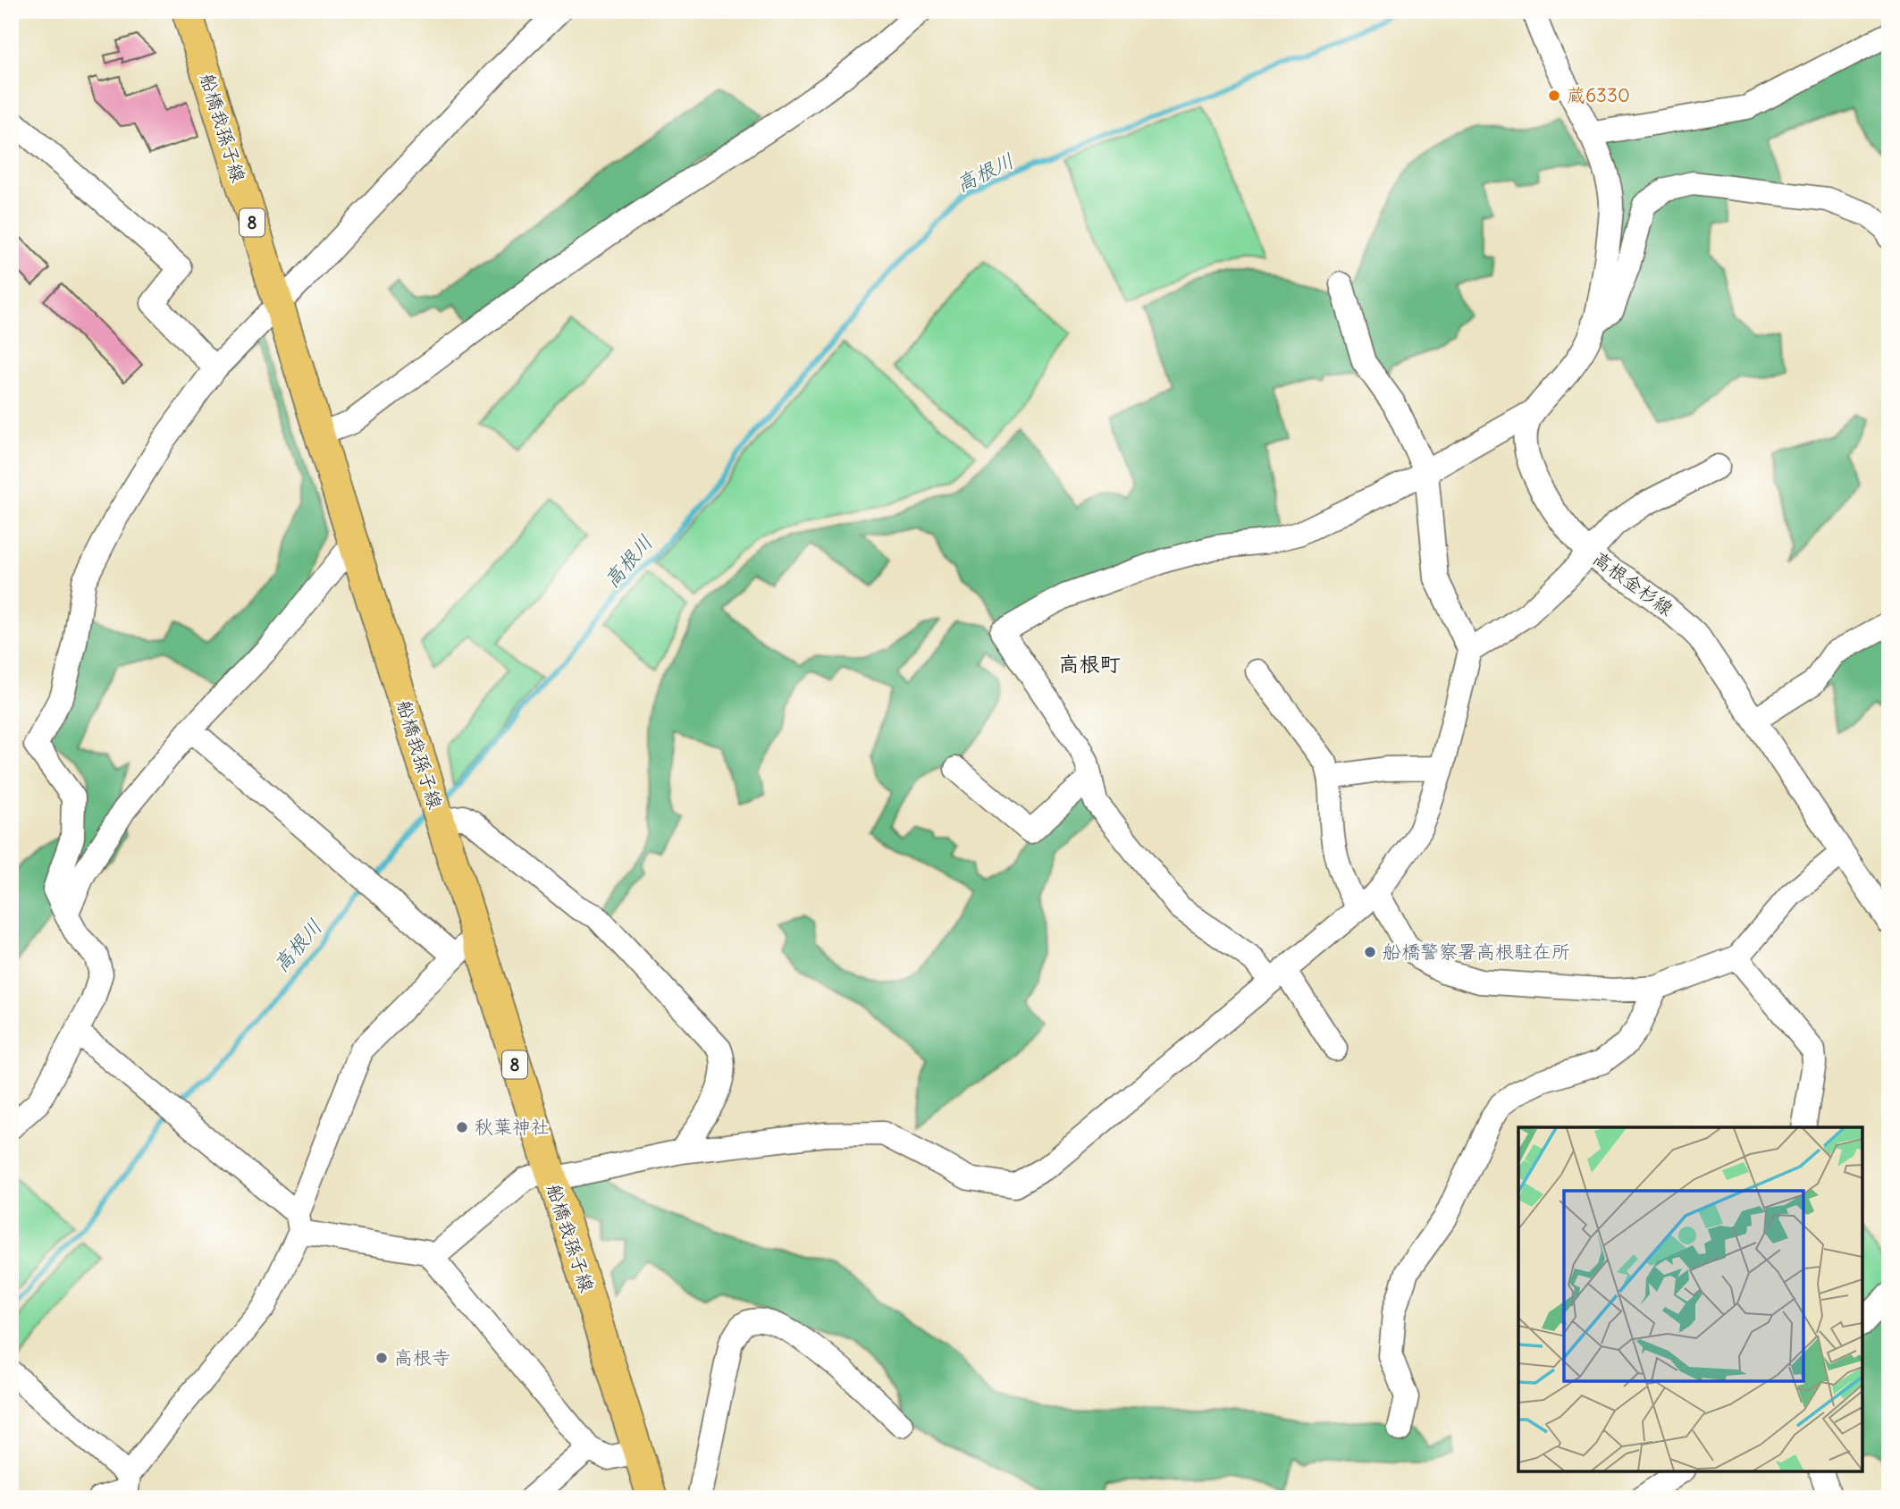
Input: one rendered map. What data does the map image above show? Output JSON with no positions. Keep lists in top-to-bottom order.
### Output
{
  "streets": {
    "main road": ["船橋我孫子線", "8"],
    "street": ["高根金杉線"]
  },
  "districts": ["高根町"],
  "water": ["高根川"],
  "places": [
    "蔵6330",
    "船橋警察署高根駐在所",
    "秋葉神社",
    "高根寺"
  ]
}
